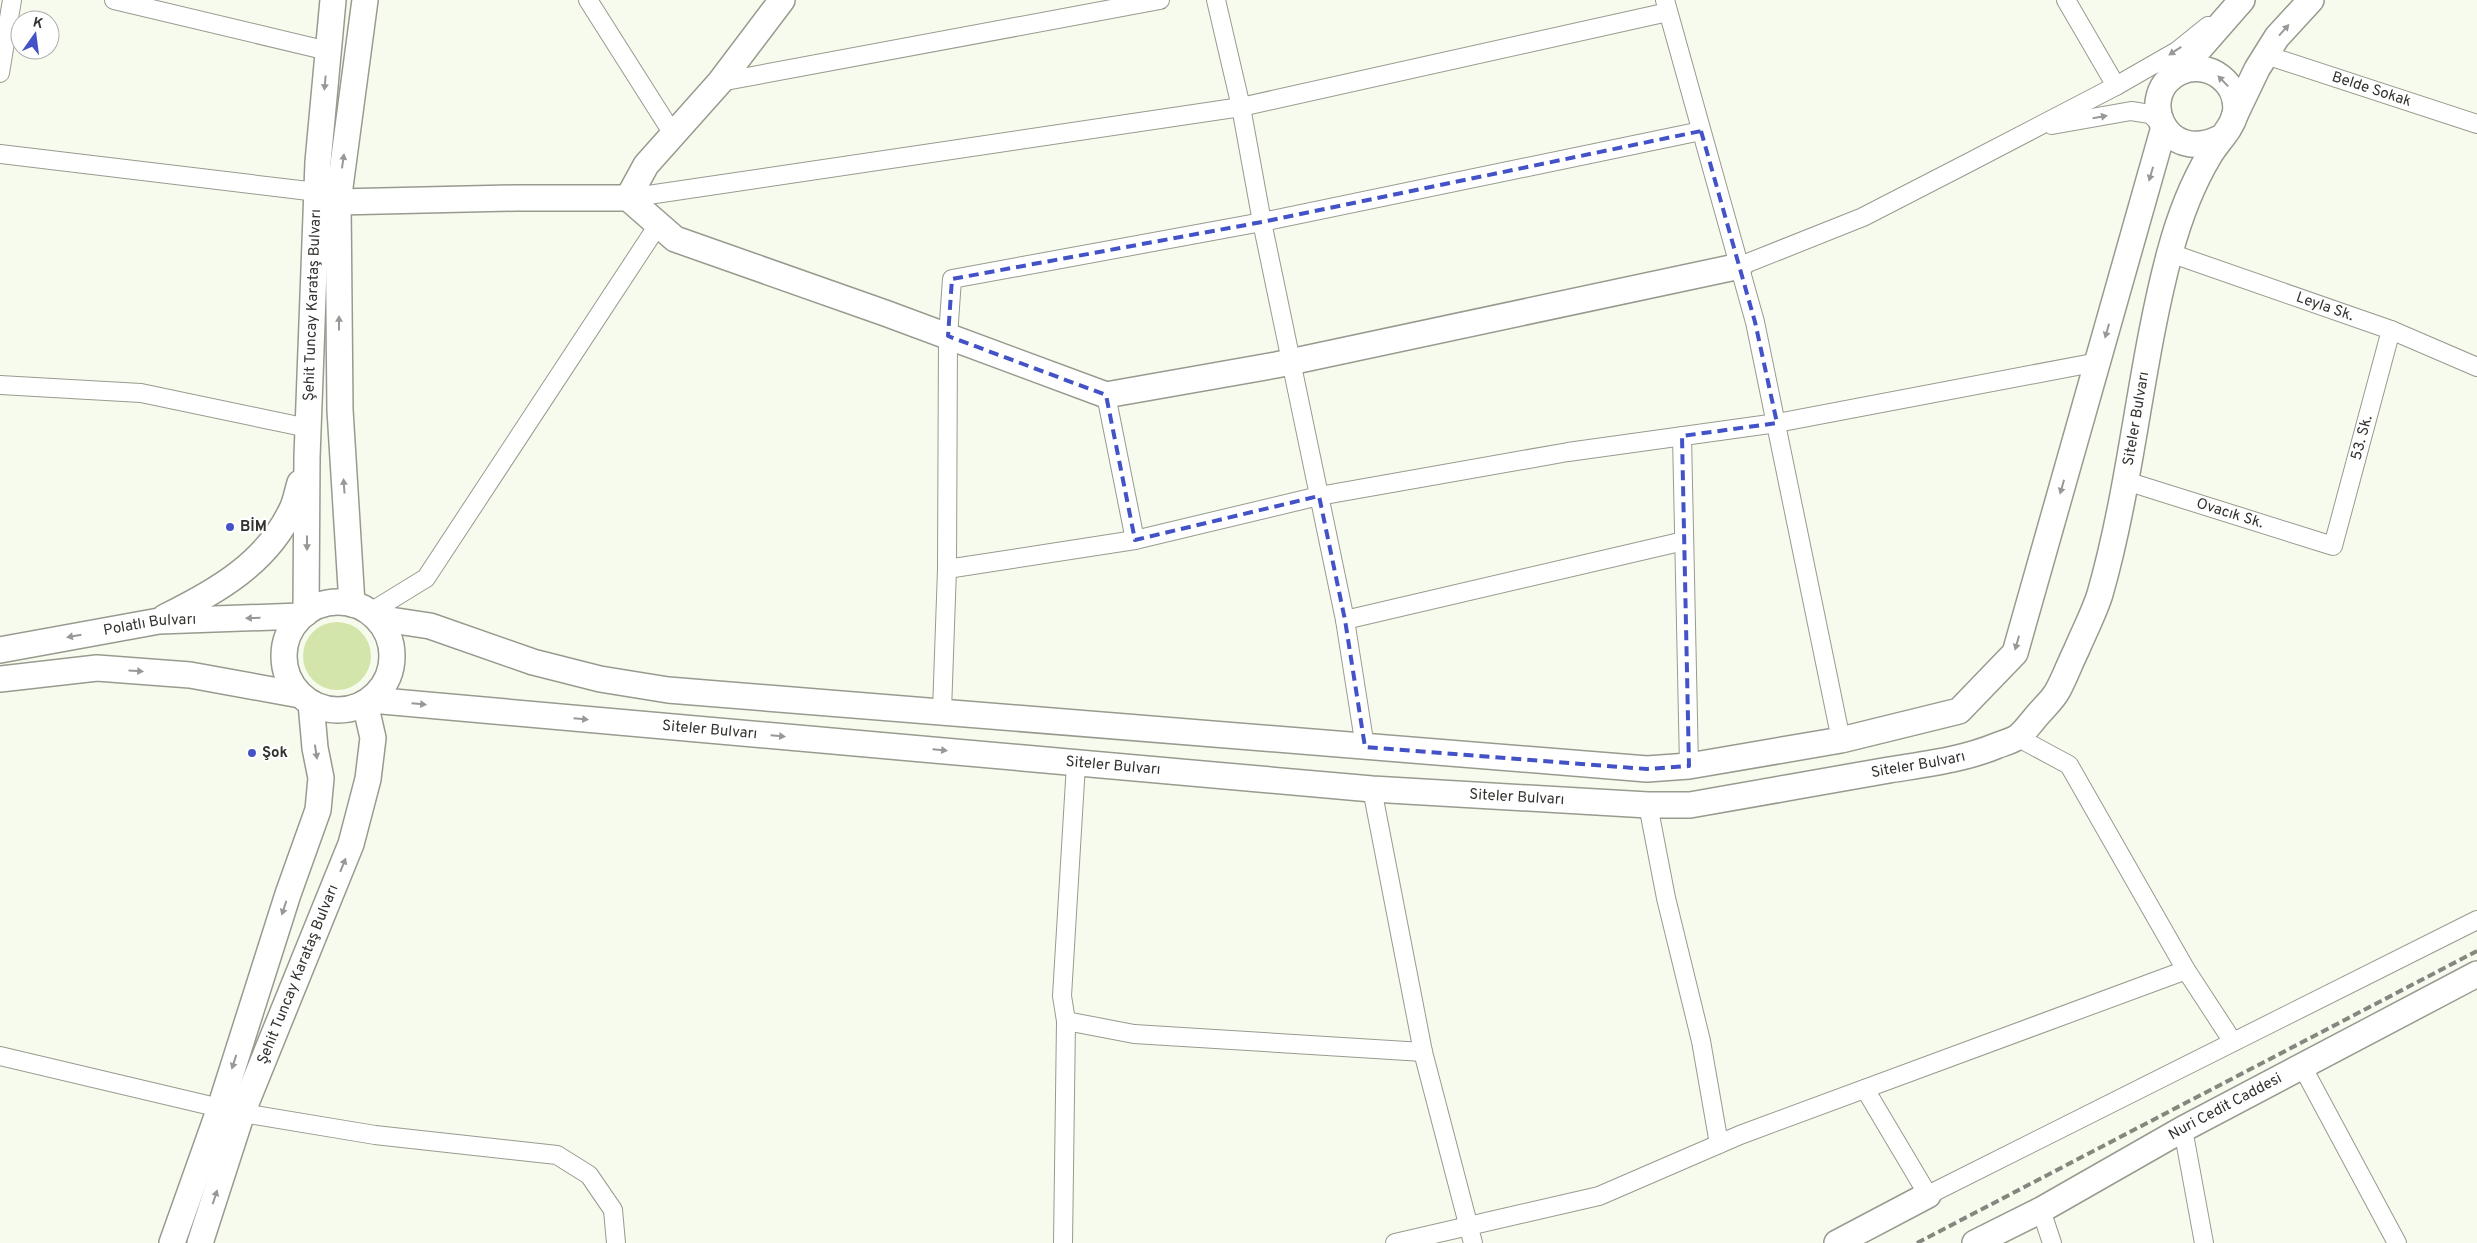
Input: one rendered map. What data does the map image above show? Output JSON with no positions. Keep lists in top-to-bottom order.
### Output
{
  "streets": {
    "main road": [
      "Şehit Tuncay Karataş Bulvarı",
      "Siteler Bulvarı",
      "Polatlı Bulvarı",
      "Nuri Cedit Caddesi"
    ],
    "street": [
      "Belde Sokak",
      "Leyla Sk.",
      "53. Sk.",
      "Ovacık Sk."
    ]
  },
  "crossings": [
    ["Şehit Tuncay Karataş Bulvarı", "Siteler Bulvarı"],
    ["Şehit Tuncay Karataş Bulvarı", "Polatlı Bulvarı"],
    ["Leyla Sk.", "Siteler Bulvarı"],
    ["Leyla Sk.", "53. Sk."],
    ["Siteler Bulvarı", "Ovacık Sk."],
    ["Siteler Bulvarı", "Polatlı Bulvarı"],
    ["53. Sk.", "Ovacık Sk."]
  ],
  "places": ["BİM", "Şok"],
  "north": "top"
}
